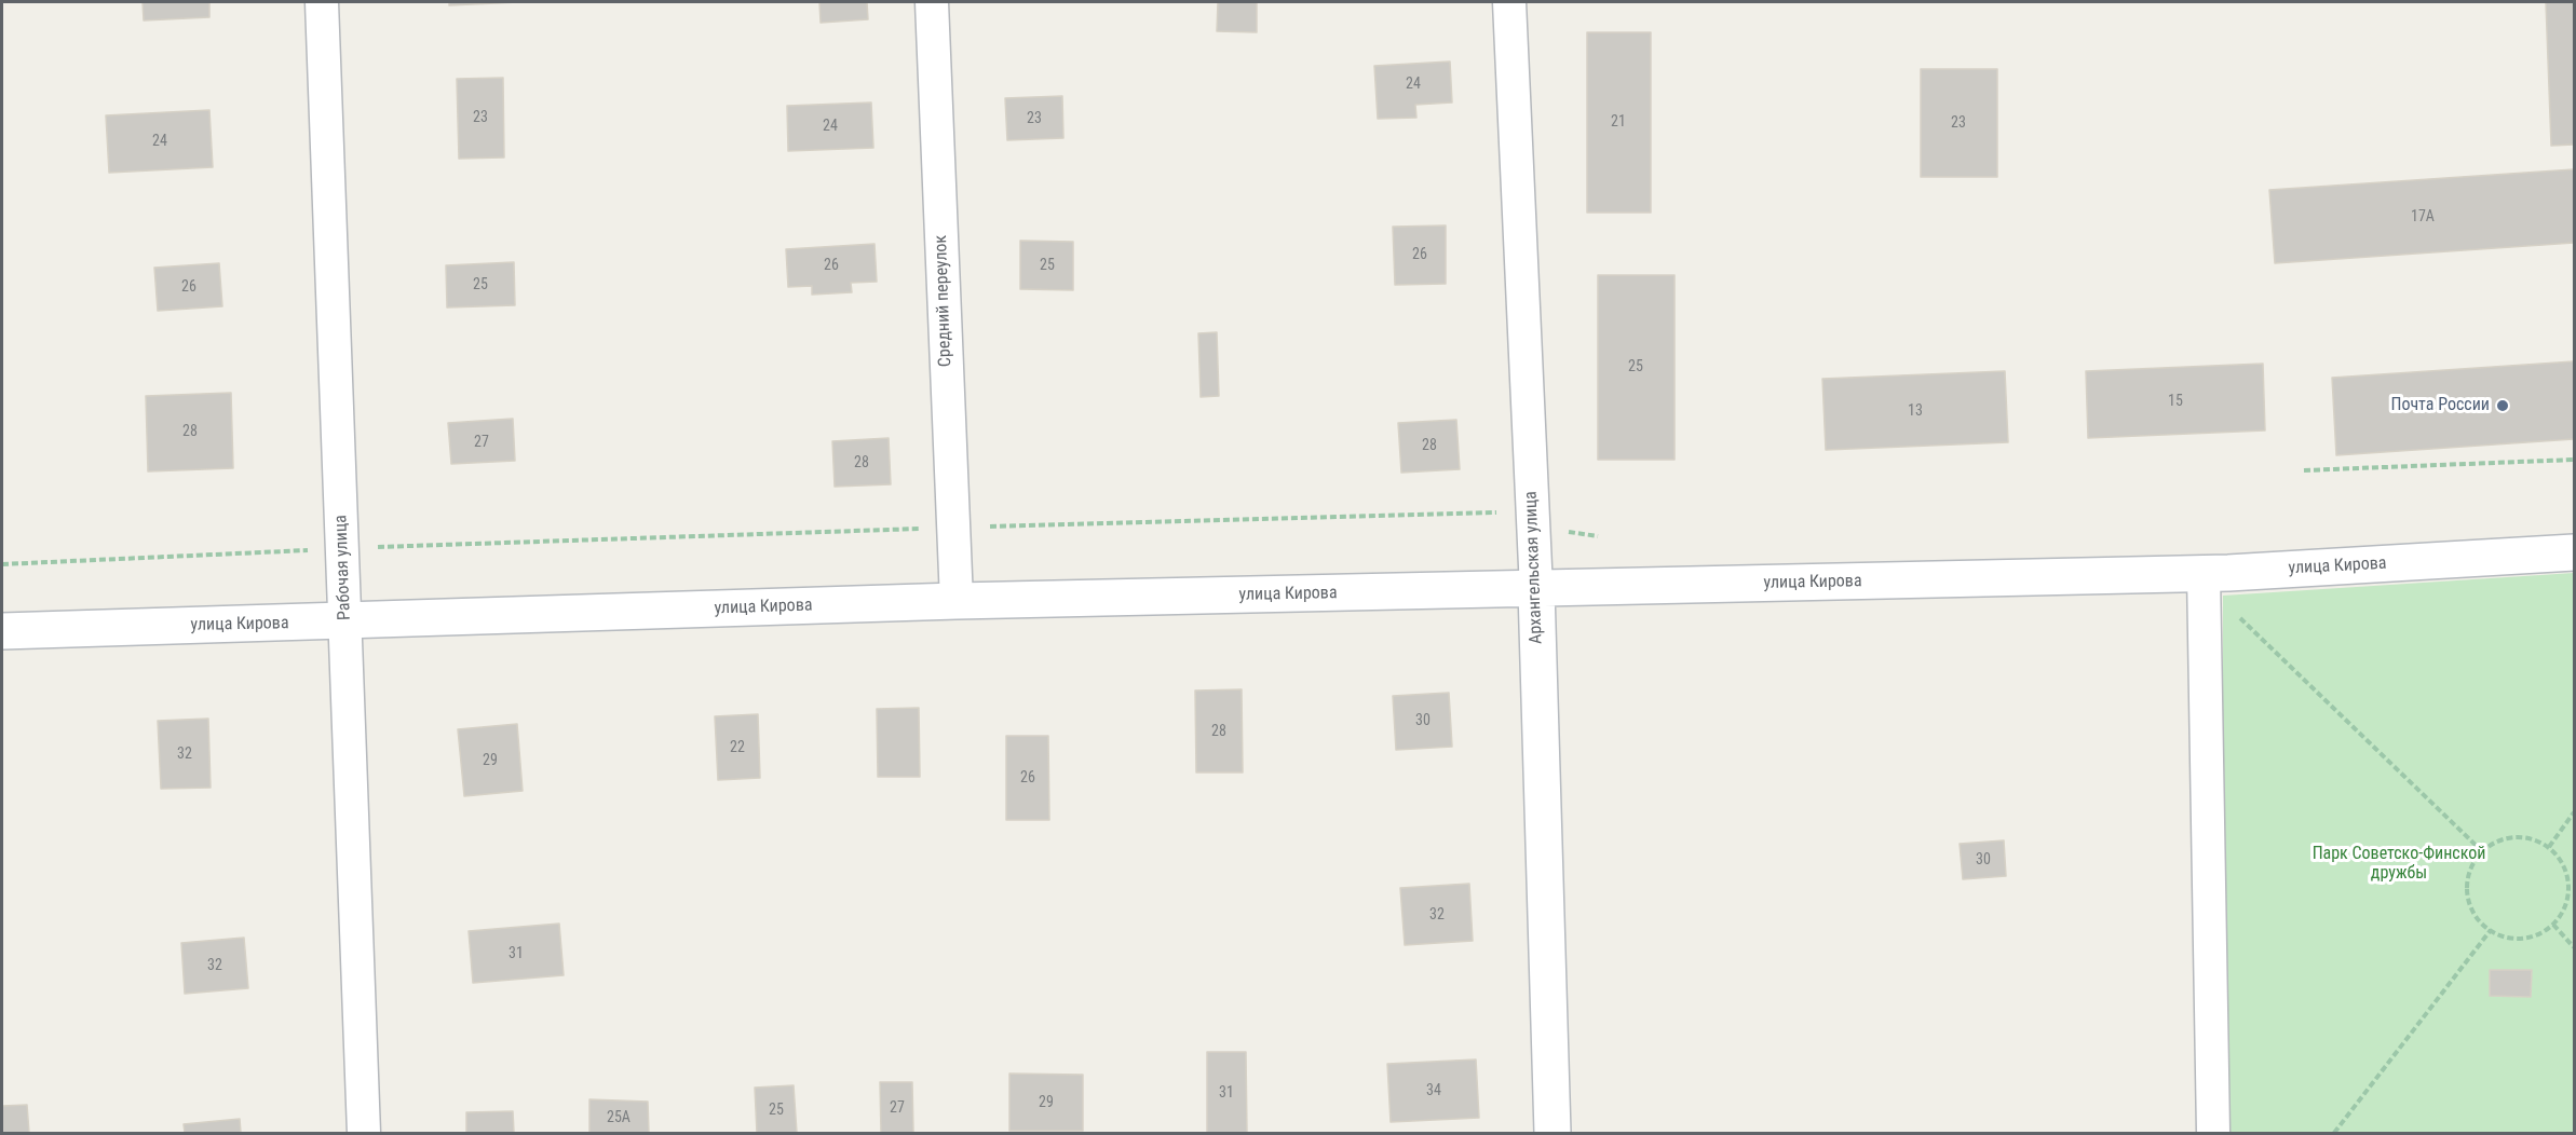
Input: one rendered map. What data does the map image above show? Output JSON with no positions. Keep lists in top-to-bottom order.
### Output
{
  "streets": {
    "main road": ["улица Кирова", "Архангельская улица"],
    "street": ["Средний переулок", "Рабочая улица"]
  },
  "crossings": [
    ["Средний переулок", "улица Кирова"],
    ["улица Кирова", "Рабочая улица"],
    ["улица Кирова", "Архангельская улица"]
  ],
  "parks": ["Парк Советско-Финской дружбы"],
  "places": ["Почта России"],
  "house_numbers": [
    "24",
    "23",
    "23",
    "21",
    "23",
    "24",
    "24",
    "17А",
    "26",
    "26",
    "25",
    "25",
    "26",
    "25",
    "15",
    "13",
    "28",
    "27",
    "28",
    "28",
    "30",
    "28",
    "22",
    "32",
    "29",
    "26",
    "30",
    "32",
    "31",
    "32",
    "34",
    "31",
    "29",
    "27",
    "25",
    "25А"
  ]
}
